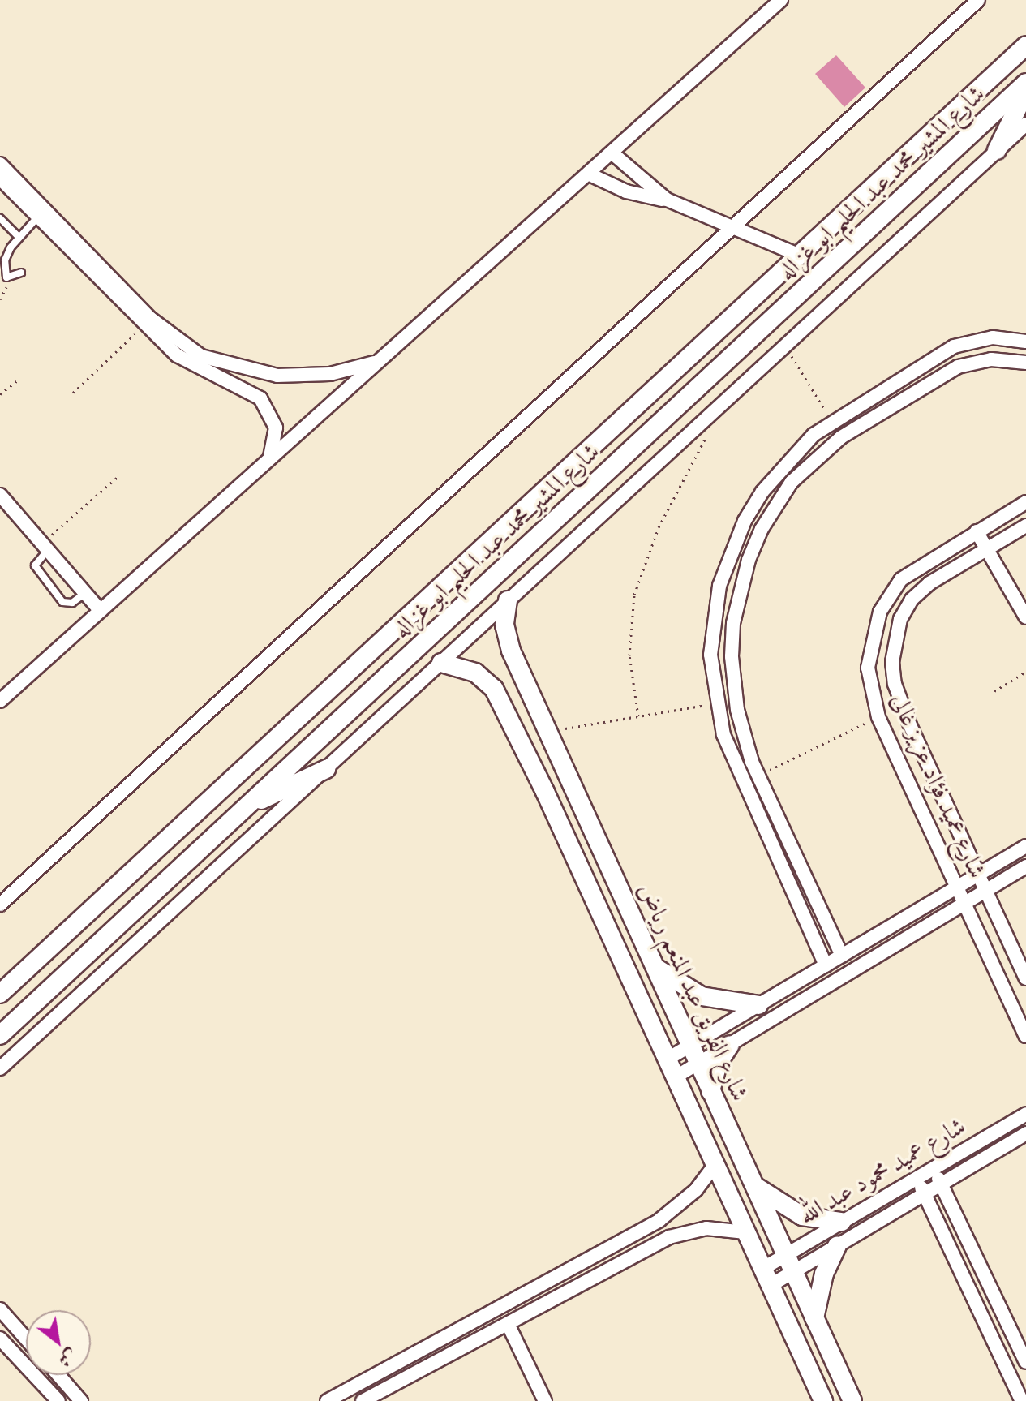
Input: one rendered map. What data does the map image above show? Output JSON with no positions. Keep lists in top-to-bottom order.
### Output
{
  "streets": {
    "street": [
      "شارع المشير محمد عبد الحليم ابو غزاله",
      "شارع عميد فؤاد عزيز غالى",
      "شارع الفريق عبد المنعم رياض",
      "شارع عميد محمود عبد الله"
    ]
  },
  "crossings": [
    ["شارع الفريق عبد المنعم رياض", "شارع عميد محمود عبد الله"]
  ],
  "north": "bottom right"
}
